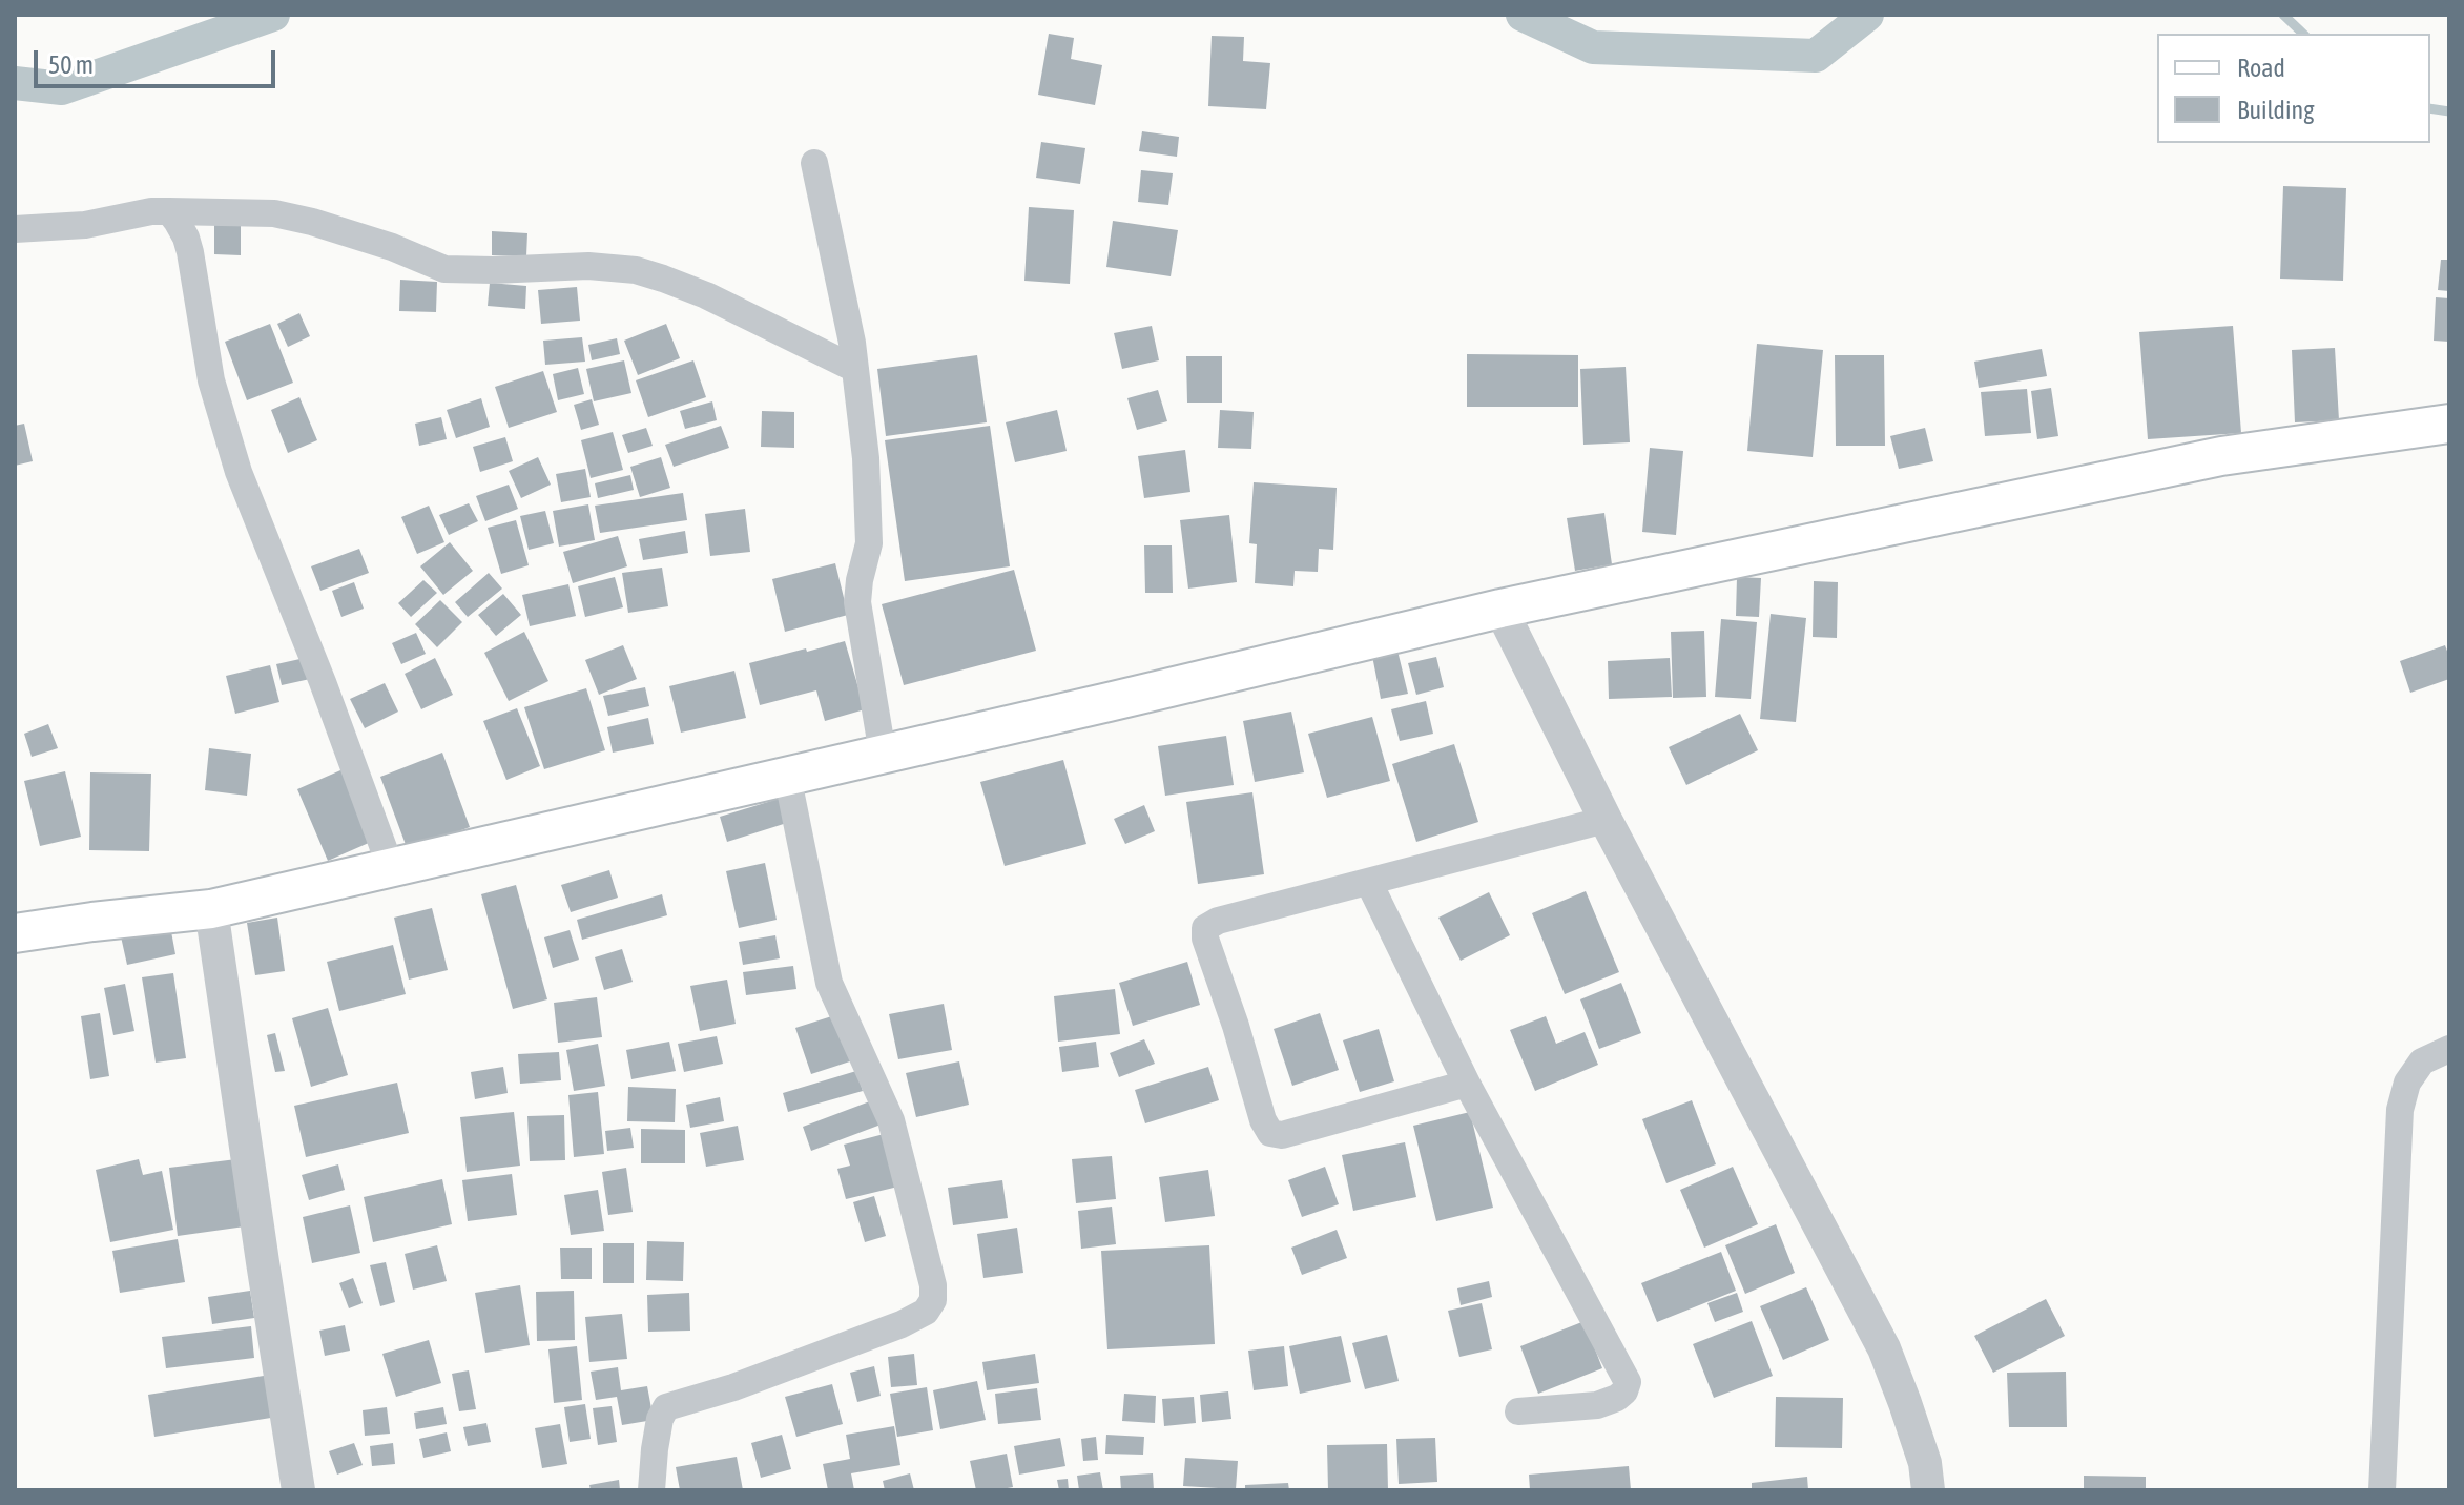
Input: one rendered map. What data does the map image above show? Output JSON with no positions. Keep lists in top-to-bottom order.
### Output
{
  "legend": ["Road", "Building"],
  "scale_bar": "50 m"
}
